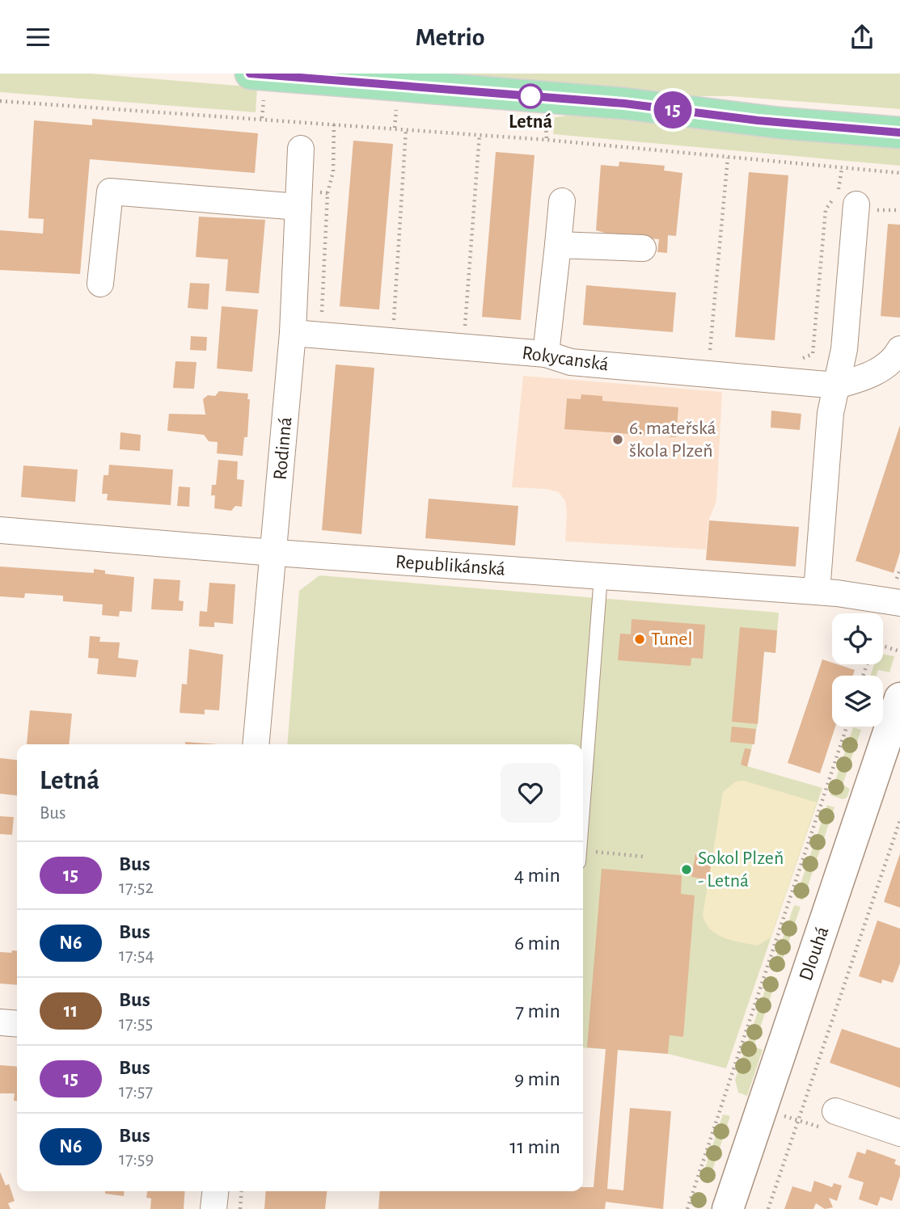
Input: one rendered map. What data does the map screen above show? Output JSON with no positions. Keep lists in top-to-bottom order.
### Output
{
  "streets": {
    "street": [
      "Rokycanská",
      "Rodinná",
      "Republikánská",
      "Dlouhá"
    ]
  },
  "crossings": [
    ["Rokycanská", "Rodinná"],
    ["Rodinná", "Republikánská"]
  ],
  "places": [
    "Letná",
    "6. mateřská škola Plzeň",
    "Tunel",
    "Sokol Plzeň - Letná"
  ],
  "lines": ["bus line 15"],
  "page": {
    "header": "Metrio",
    "on_map": "15",
    "heading": ["Letná", "Bus"],
    "list": [
      {
        "mark": "15",
        "name": "Bus",
        "note": "17:52",
        "value": "4 min"
      },
      {
        "mark": "N6",
        "name": "Bus",
        "note": "17:54",
        "value": "6 min"
      },
      {
        "mark": "11",
        "name": "Bus",
        "note": "17:55",
        "value": "7 min"
      },
      {
        "mark": "15",
        "name": "Bus",
        "note": "17:57",
        "value": "9 min"
      },
      {
        "mark": "N6",
        "name": "Bus",
        "note": "17:59",
        "value": "11 min"
      }
    ]
  }
}
